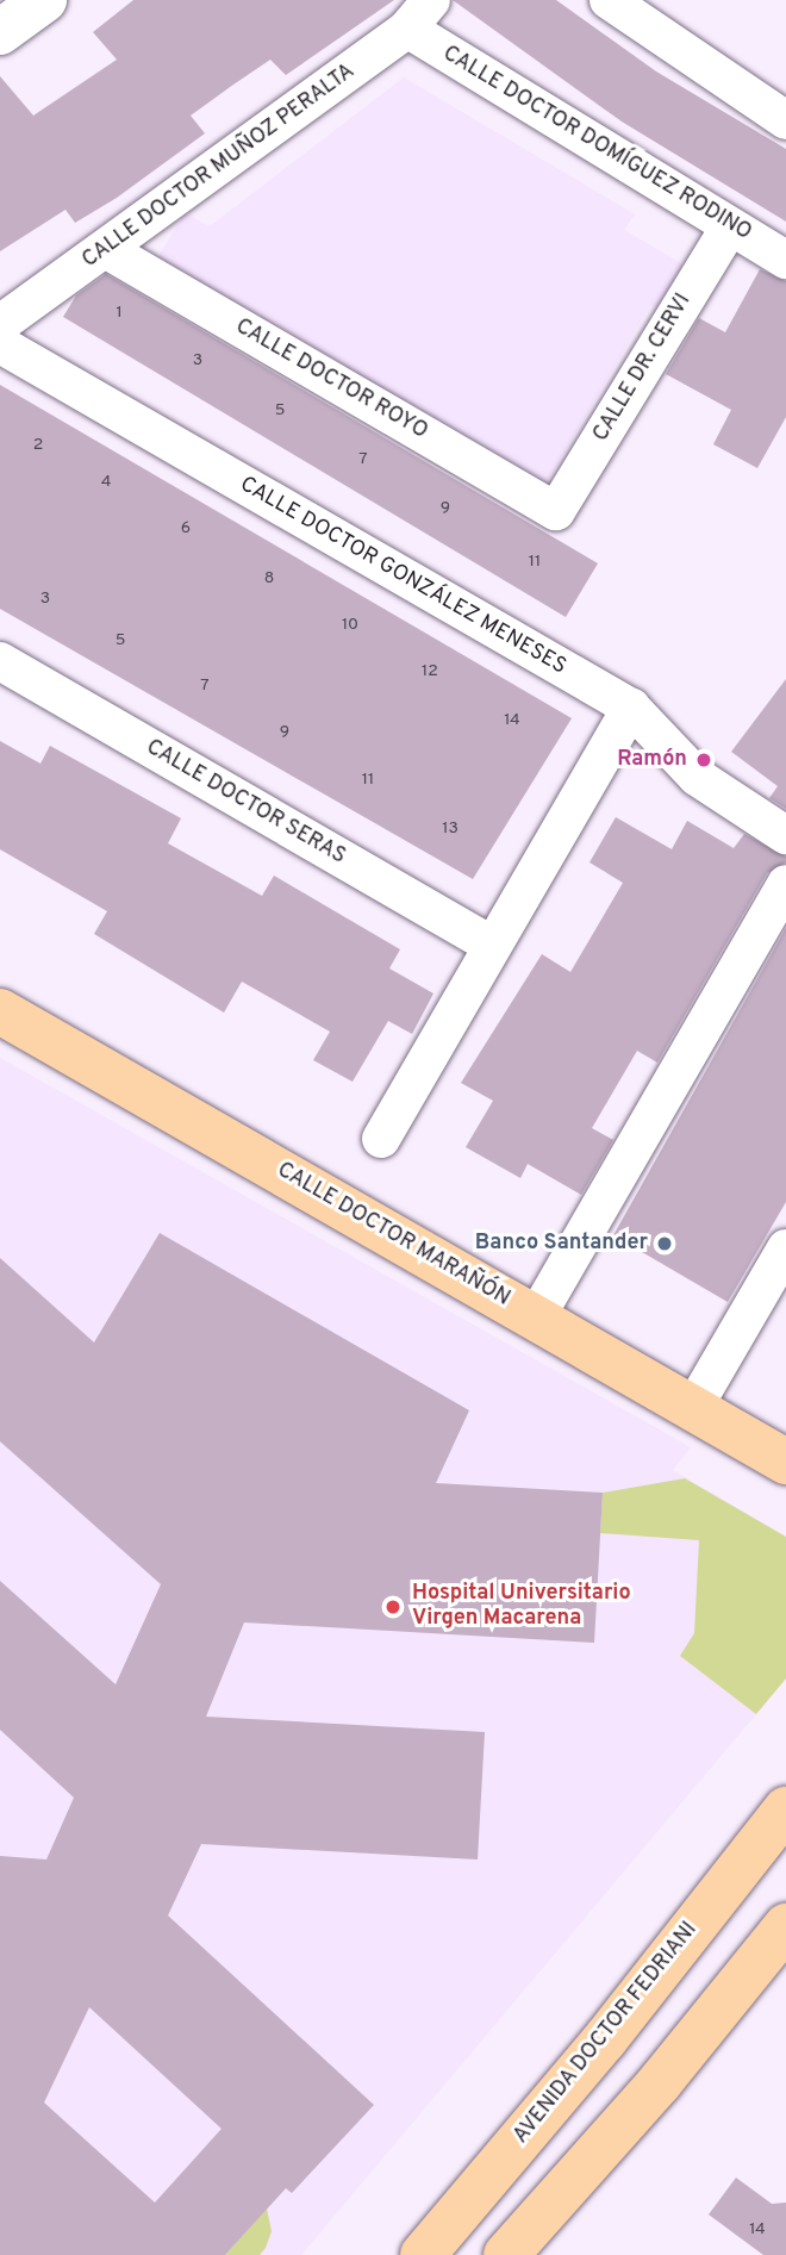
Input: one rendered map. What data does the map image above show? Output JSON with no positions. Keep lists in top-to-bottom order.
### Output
{
  "streets": {
    "main road": ["CALLE DOCTOR MARAÑÓN", "AVENIDA DOCTOR FEDRIANI"],
    "street": [
      "CALLE DOCTOR DOMÍGUEZ RODINO",
      "CALLE DOCTOR MUÑOZ PERALTA",
      "CALLE DR. CERVI",
      "CALLE DOCTOR ROYO",
      "CALLE DOCTOR GONZÁLEZ MENESES",
      "CALLE DOCTOR SERAS"
    ]
  },
  "crossings": [
    ["CALLE DOCTOR DOMÍGUEZ RODINO", "CALLE DOCTOR MUÑOZ PERALTA"],
    ["CALLE DOCTOR DOMÍGUEZ RODINO", "CALLE DR. CERVI"],
    ["CALLE DOCTOR MUÑOZ PERALTA", "CALLE DOCTOR ROYO"],
    ["CALLE DR. CERVI", "CALLE DOCTOR ROYO"]
  ],
  "places": ["Ramón", "Banco Santander", "Hospital Universitario Virgen Macarena"],
  "house_numbers": [
    "1",
    "3",
    "5",
    "2",
    "7",
    "4",
    "9",
    "6",
    "11",
    "8",
    "3",
    "10",
    "5",
    "12",
    "7",
    "14",
    "9",
    "11",
    "13",
    "14"
  ]
}
